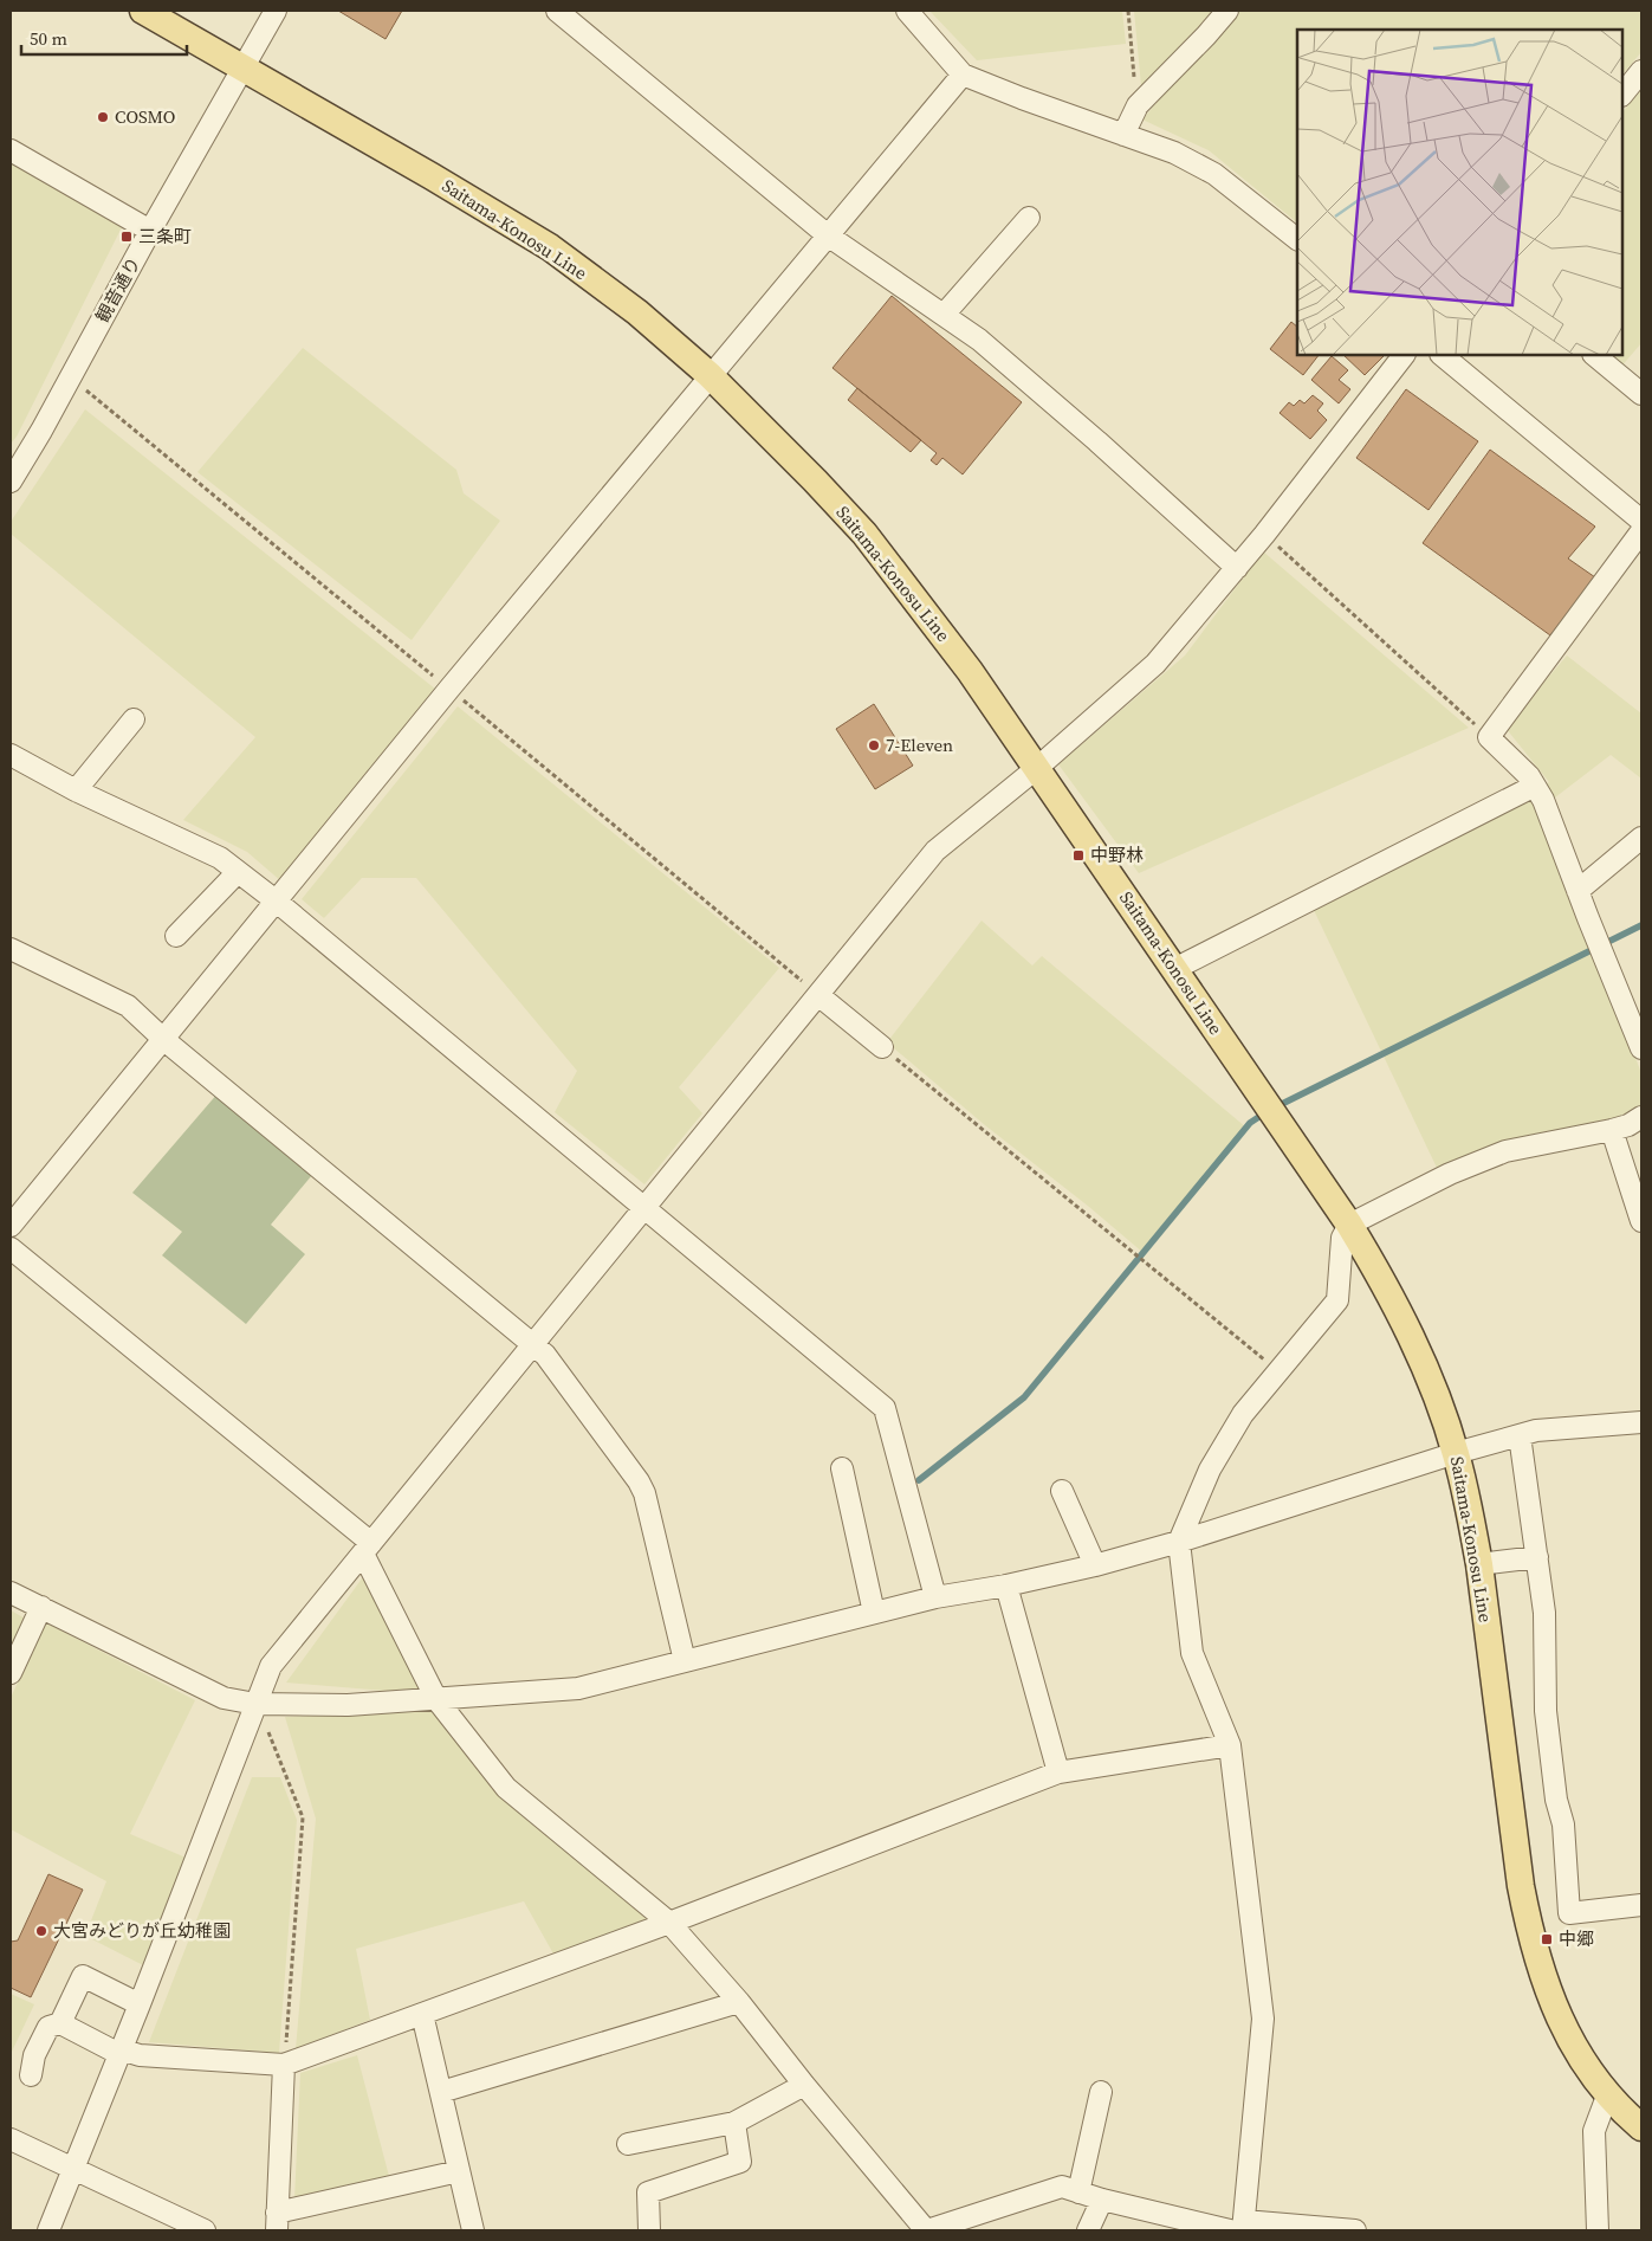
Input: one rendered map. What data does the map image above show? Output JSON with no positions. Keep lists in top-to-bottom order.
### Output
{
  "streets": {
    "main road": ["Saitama-Konosu Line"],
    "street": ["観音通り"]
  },
  "crossings": [
    ["Saitama-Konosu Line", "観音通り"]
  ],
  "places": {
    "other": ["COSMO", "7-Eleven", "大宮みどりが丘幼稚園"],
    "transit": ["三条町", "中野林", "中郷"]
  },
  "scale_bar": "50 m"
}
